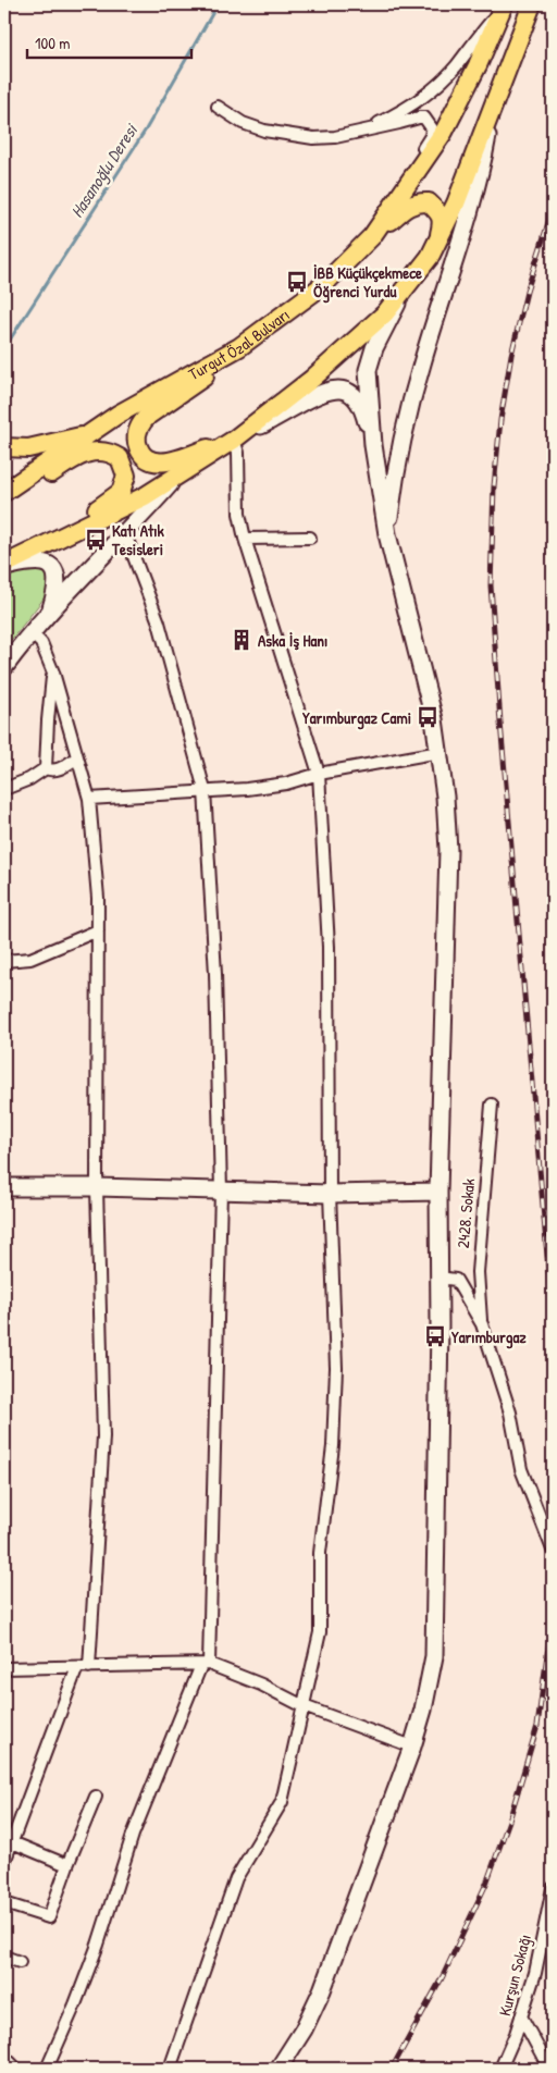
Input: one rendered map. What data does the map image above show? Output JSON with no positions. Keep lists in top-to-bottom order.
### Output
{
  "streets": {
    "main road": ["Turgut Özal Bulvarı"],
    "street": ["2428. Sokak", "Kurşun Sokağı"]
  },
  "water": ["Hasanoğlu Deresi"],
  "places": {
    "bus stop": [
      "İBB Küçükçekmece Öğrenci Yurdu",
      "Katı Atık Tesisleri",
      "Yarımburgaz Cami",
      "Yarımburgaz"
    ],
    "building": ["Aska İş Hanı"]
  },
  "scale_bar": "100 m"
}
